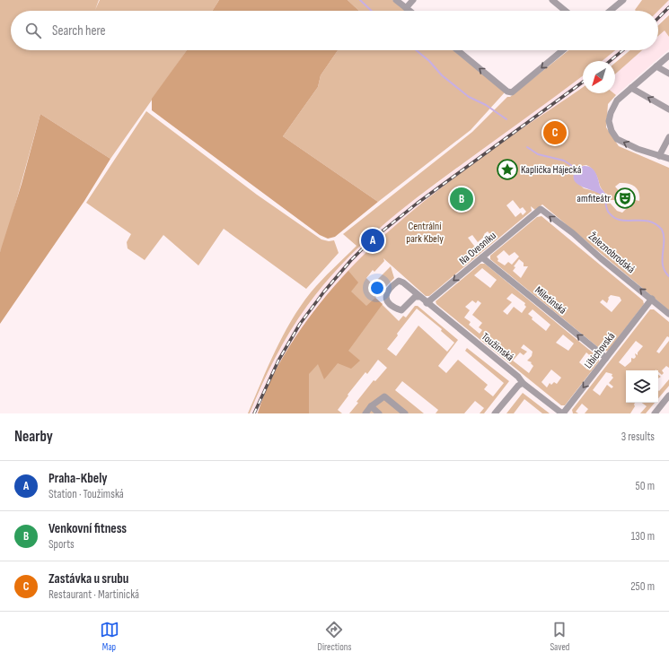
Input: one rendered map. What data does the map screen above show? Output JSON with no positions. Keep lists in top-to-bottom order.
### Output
{
  "streets": {
    "street": [
      "Na Ovesníku",
      "Železnobrodská",
      "Miletínská",
      "Toužimská",
      "Libichovská"
    ]
  },
  "crossings": [
    ["Na Ovesníku", "Železnobrodská"],
    ["Na Ovesníku", "Miletínská"],
    ["Na Ovesníku", "Toužimská"],
    ["Železnobrodská", "Libichovská"],
    ["Miletínská", "Libichovská"],
    ["Toužimská", "Libichovská"]
  ],
  "one_way": [
    "Na Ovesníku",
    "Železnobrodská",
    "Miletínská",
    "Libichovská"
  ],
  "parks": ["Centrální park Kbely"],
  "places": {
    "place": ["Kaplička Hájecká"],
    "theatre": ["amfiteátr"]
  },
  "north": "bottom left",
  "page": {
    "search": "Search here",
    "pins": ["C", "B", "A"],
    "heading": ["Nearby", "3 results"],
    "list": [
      {
        "mark": "A",
        "name": "Praha-Kbely",
        "note": "Station · Toužimská",
        "value": "50 m"
      },
      {
        "mark": "B",
        "name": "Venkovní fitness",
        "note": "Sports",
        "value": "130 m"
      },
      {
        "mark": "C",
        "name": "Zastávka u srubu",
        "note": "Restaurant · Martinická",
        "value": "250 m"
      }
    ],
    "nav": ["Map", "Directions", "Saved"]
  }
}
